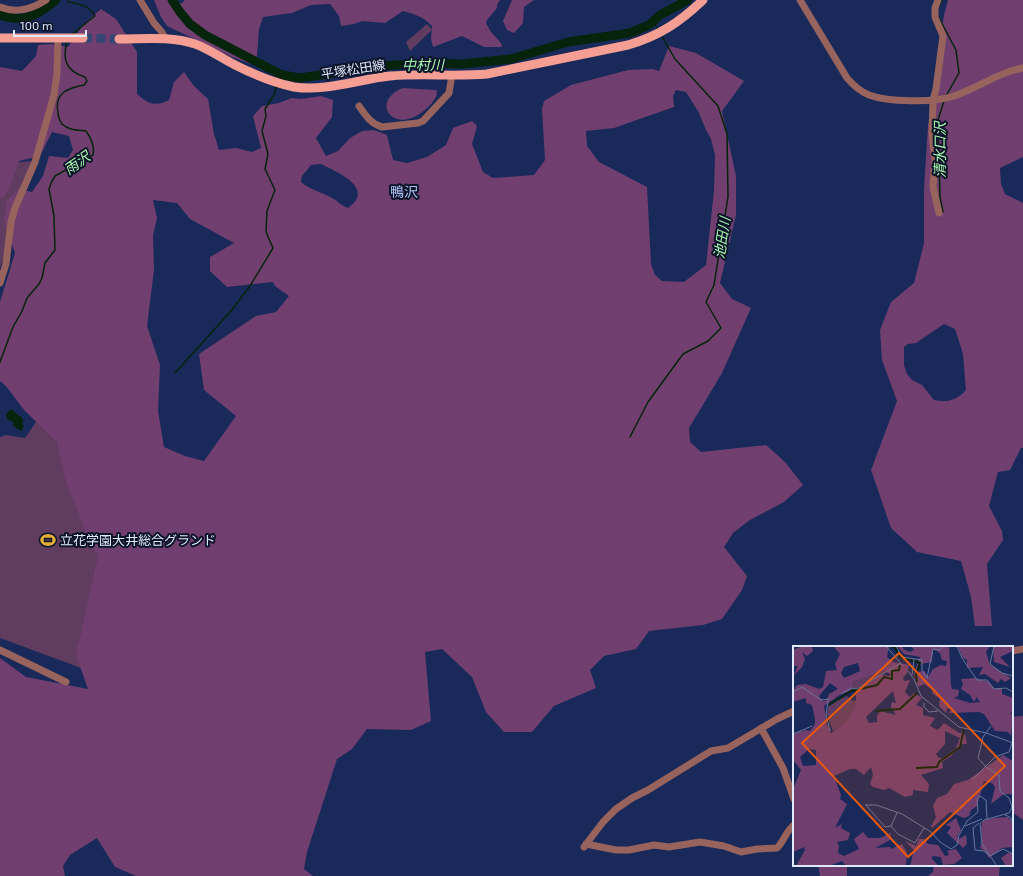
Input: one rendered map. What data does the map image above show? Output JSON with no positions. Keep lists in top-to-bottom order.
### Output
{
  "streets": {
    "main road": ["平塚松田線"]
  },
  "districts": ["鴨沢"],
  "water": [
    "中村川",
    "清水口沢",
    "雨沢",
    "池田川"
  ],
  "places": {
    "sports": ["立花学園大井総合グランド"]
  },
  "scale_bar": "100 m"
}
